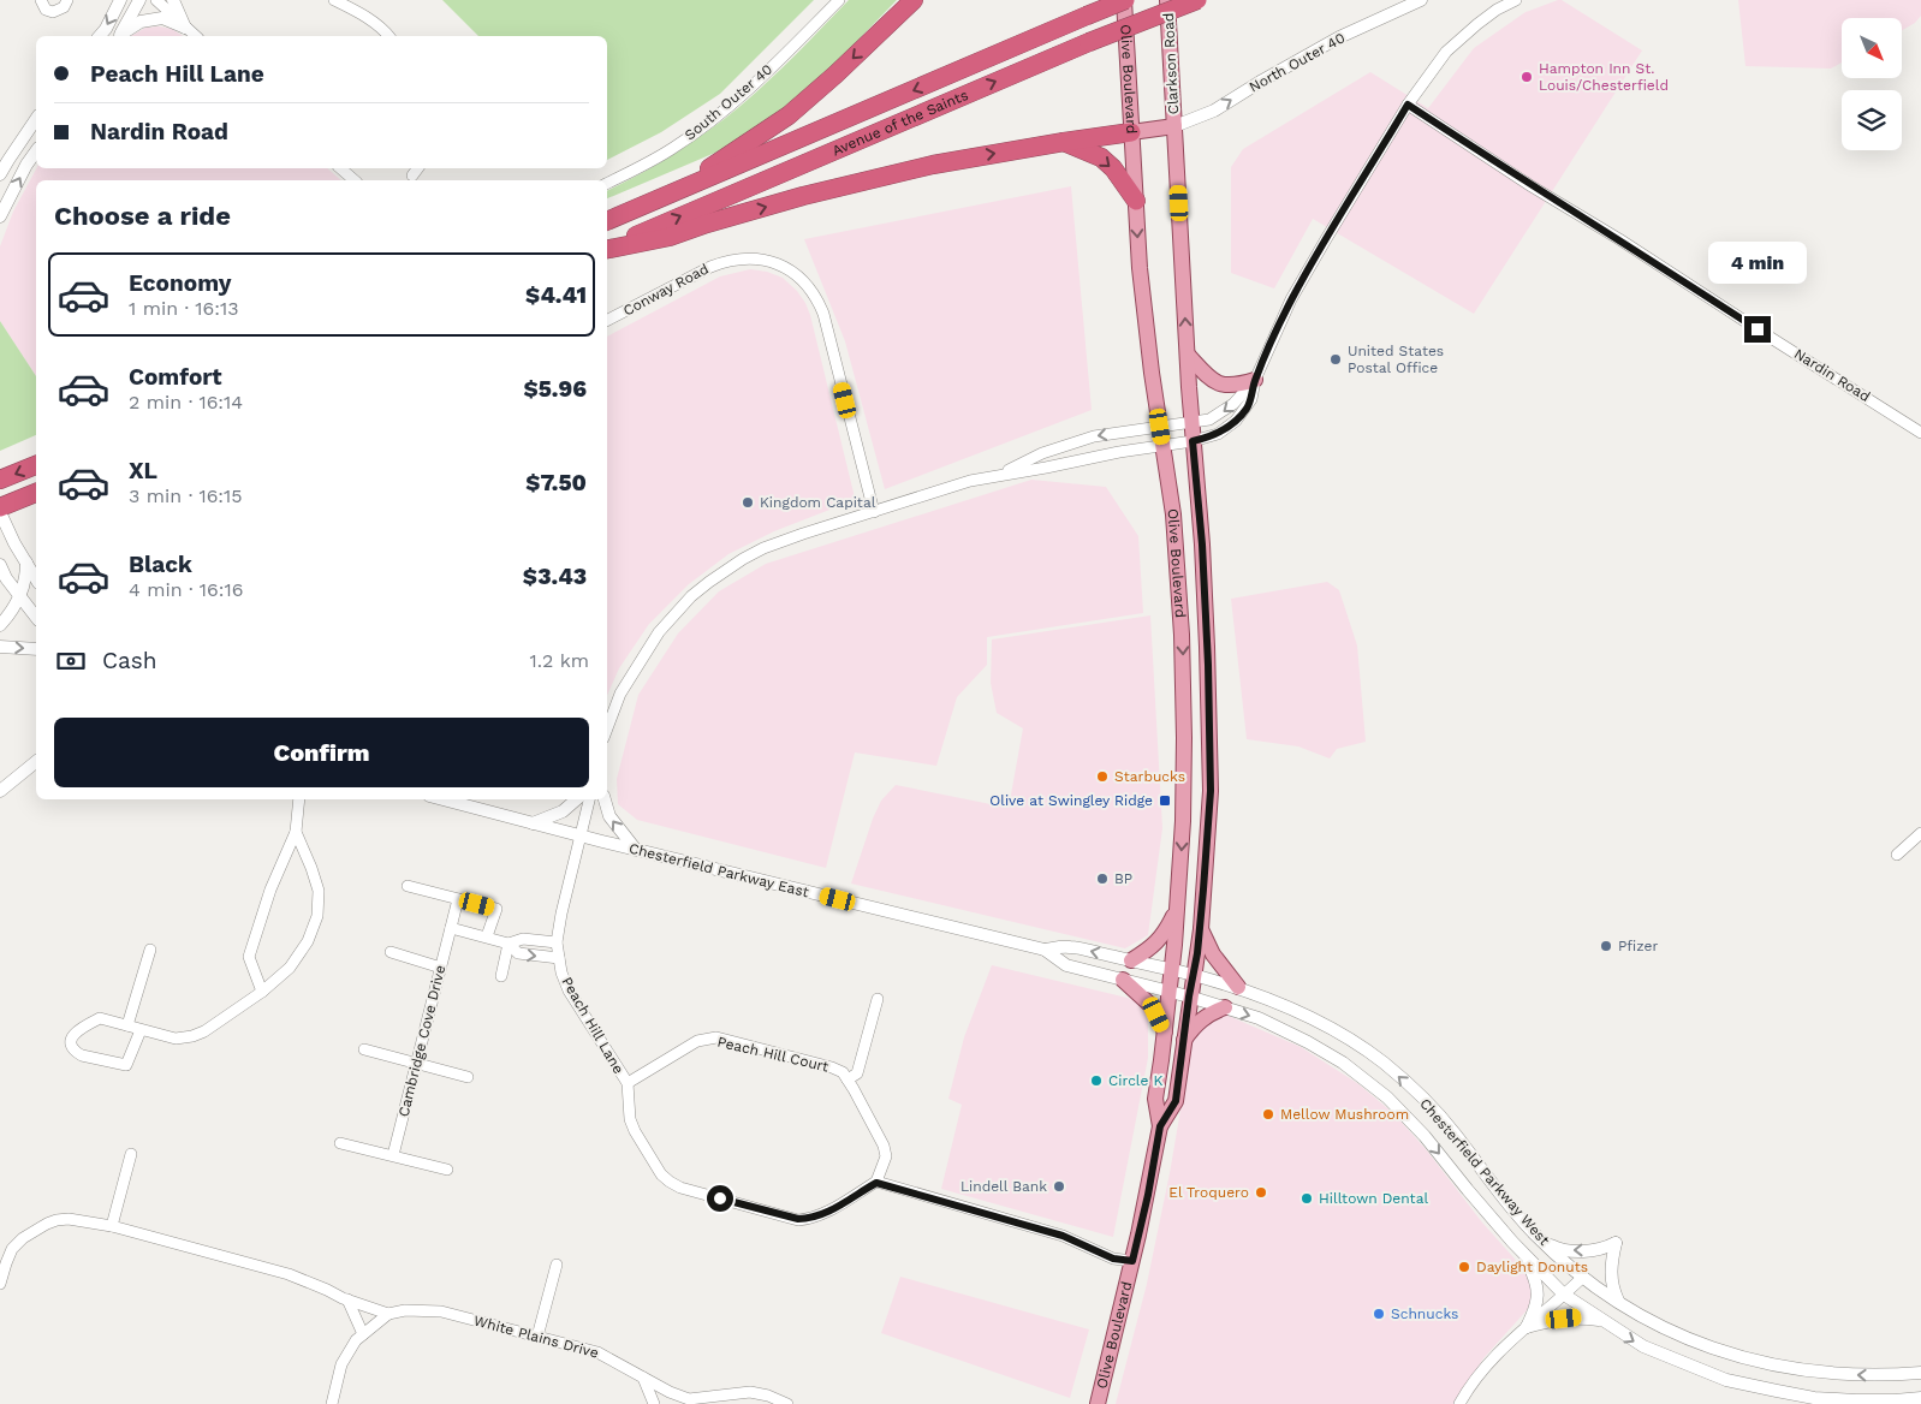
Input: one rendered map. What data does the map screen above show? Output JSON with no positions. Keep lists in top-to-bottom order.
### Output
{
  "streets": {
    "highway": ["Avenue of the Saints"],
    "main road": ["Clarkson Road", "Olive Boulevard"],
    "street": [
      "North Outer 40",
      "South Outer 40",
      "Conway Road",
      "Nardin Road",
      "Chesterfield Parkway East",
      "Peach Hill Lane",
      "Cambridge Cove Drive",
      "Peach Hill Court",
      "Chesterfield Parkway West",
      "White Plains Drive"
    ]
  },
  "crossings": [
    ["North Outer 40", "Clarkson Road"],
    ["North Outer 40", "Olive Boulevard"],
    ["Clarkson Road", "Olive Boulevard"],
    ["Olive Boulevard", "Avenue of the Saints"],
    ["Olive Boulevard", "Chesterfield Parkway East"],
    ["Olive Boulevard", "Chesterfield Parkway West"],
    ["Chesterfield Parkway East", "Peach Hill Lane"],
    ["Chesterfield Parkway East", "Chesterfield Parkway West"],
    ["Peach Hill Lane", "Peach Hill Court"]
  ],
  "one_way": ["North Outer 40"],
  "places": {
    "other": [
      "Hampton Inn St. Louis/Chesterfield",
      "United States Postal Office",
      "Kingdom Capital",
      "Starbucks",
      "BP",
      "Pfizer",
      "Circle K",
      "Mellow Mushroom",
      "Lindell Bank",
      "El Troquero",
      "Hilltown Dental",
      "Daylight Donuts",
      "Schnucks"
    ],
    "transit": ["Olive at Swingley Ridge"]
  },
  "north": "bottom right",
  "page": {
    "banner": ["Peach Hill Lane", "Nardin Road"],
    "heading": "Choose a ride",
    "bubble": "4 min",
    "list": [
      {
        "name": "Economy",
        "note": "1 min · 16:13",
        "value": "$4.41"
      },
      {
        "name": "Comfort",
        "note": "2 min · 16:14",
        "value": "$5.96"
      },
      {
        "name": "XL",
        "note": "3 min · 16:15",
        "value": "$7.50"
      },
      {
        "name": "Black",
        "note": "4 min · 16:16",
        "value": "$3.43"
      }
    ],
    "pay": ["Cash", "1.2 km"],
    "buttons": "Confirm"
  }
}
